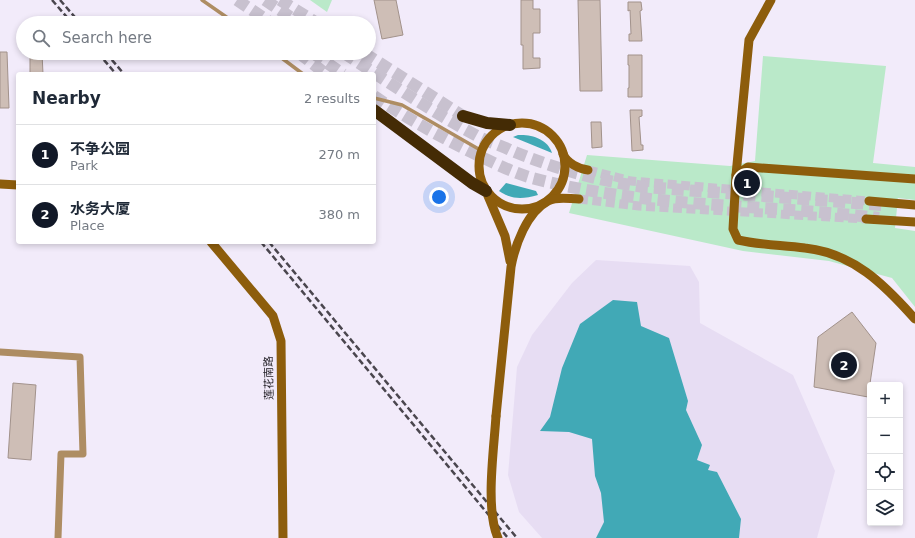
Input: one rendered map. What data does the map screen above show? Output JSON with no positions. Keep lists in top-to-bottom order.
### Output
{
  "streets": {
    "street": ["莲花南路"]
  },
  "page": {
    "search": "Search here",
    "heading": ["Nearby", "2 results"],
    "list": [
      {
        "mark": "1",
        "name": "不争公园",
        "note": "Park",
        "value": "270 m"
      },
      {
        "mark": "2",
        "name": "水务大厦",
        "note": "Place",
        "value": "380 m"
      }
    ],
    "pins": ["1", "2"],
    "map_buttons": ["+", "−"]
  }
}
